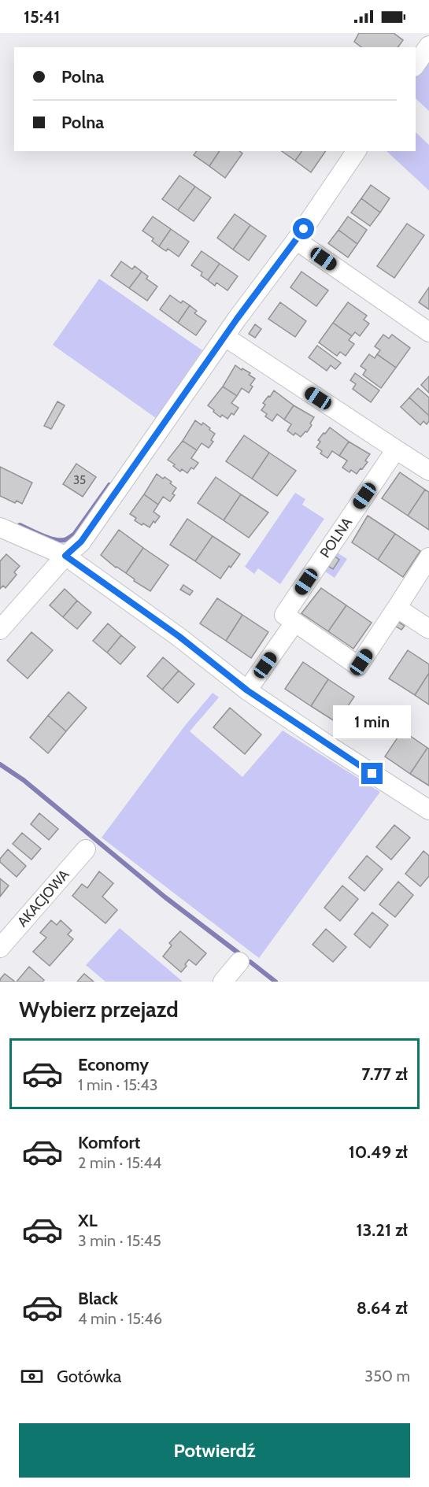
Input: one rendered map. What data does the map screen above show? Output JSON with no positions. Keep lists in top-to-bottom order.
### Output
{
  "streets": {
    "street": ["POLNA", "AKACJOWA"]
  },
  "house_numbers": ["35"],
  "page": {
    "status": "15:41",
    "banner": ["Polna", "Polna"],
    "bubble": "1 min",
    "heading": "Wybierz przejazd",
    "list": [
      {
        "name": "Economy",
        "note": "1 min · 15:43",
        "value": "7.77 zł"
      },
      {
        "name": "Komfort",
        "note": "2 min · 15:44",
        "value": "10.49 zł"
      },
      {
        "name": "XL",
        "note": "3 min · 15:45",
        "value": "13.21 zł"
      },
      {
        "name": "Black",
        "note": "4 min · 15:46",
        "value": "8.64 zł"
      }
    ],
    "pay": ["Gotówka", "350 m"],
    "buttons": "Potwierdź"
  }
}
